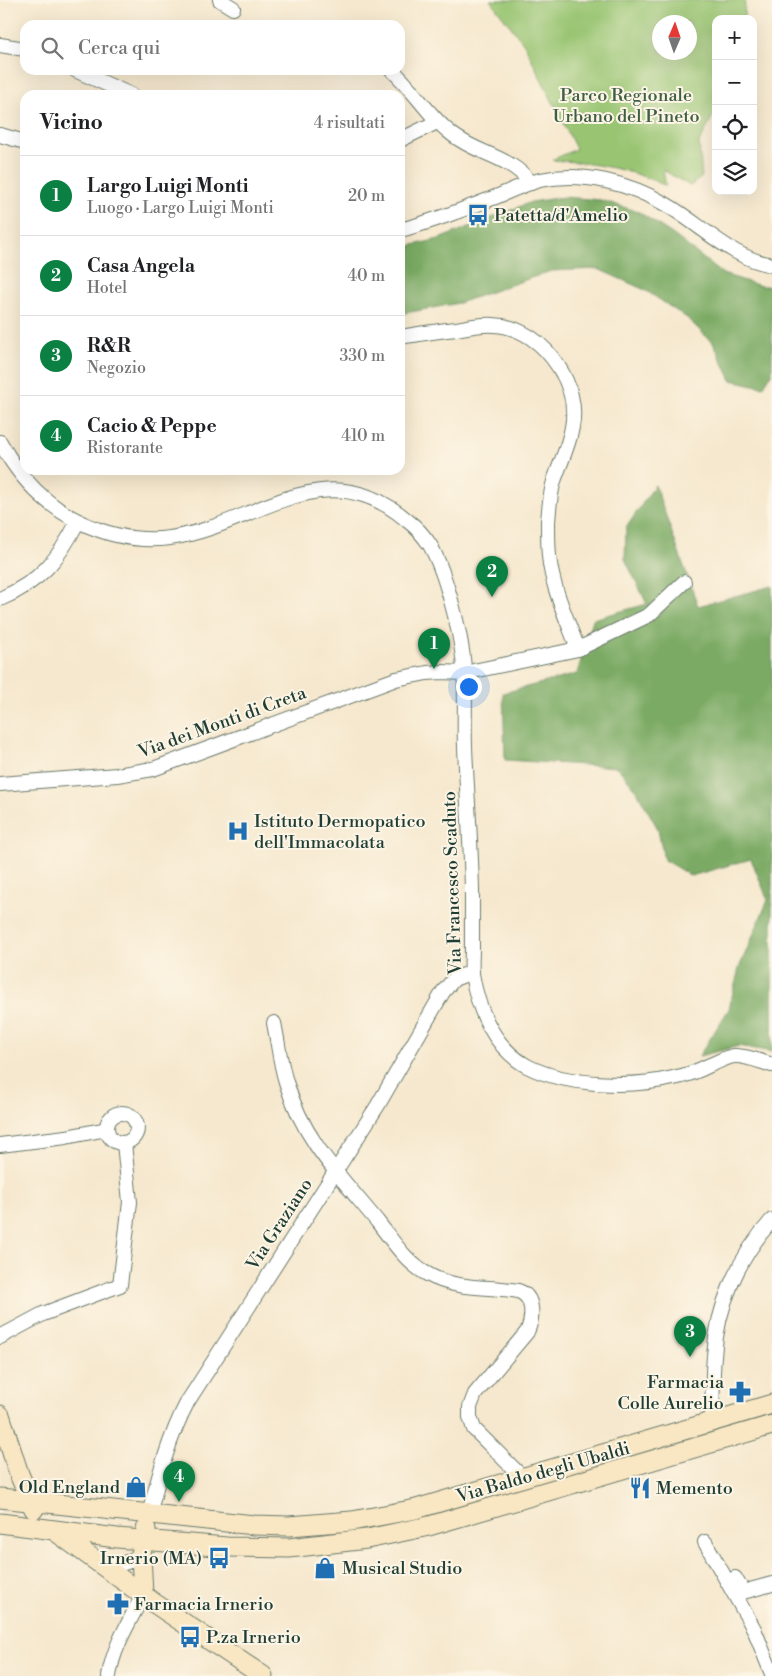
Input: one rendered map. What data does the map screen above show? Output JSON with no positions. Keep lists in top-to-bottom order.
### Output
{
  "streets": {
    "main road": ["Via Baldo degli Ubaldi"],
    "street": ["Via dei Monti di Creta", "Via Francesco Scaduto", "Via Graziano"]
  },
  "crossings": [
    ["Via dei Monti di Creta", "Via Francesco Scaduto"],
    ["Via Francesco Scaduto", "Via Graziano"],
    ["Via Graziano", "Via Baldo degli Ubaldi"]
  ],
  "parks": ["Parco Regionale Urbano del Pineto"],
  "places": {
    "bus stop": ["Patetta/d'Amelio", "Irnerio (MA)", "P.za Irnerio"],
    "hospital": ["Istituto Dermopatico dell'Immacolata"],
    "pharmacy": ["Farmacia Colle Aurelio", "Farmacia Irnerio"],
    "shop": ["Old England", "Musical Studio"],
    "restaurant": ["Memento"]
  },
  "north": "top",
  "page": {
    "map_buttons": ["+", "−"],
    "search": "Cerca qui",
    "heading": ["Vicino", "4 risultati"],
    "list": [
      {
        "mark": "1",
        "name": "Largo Luigi Monti",
        "note": "Luogo · Largo Luigi Monti",
        "value": "20 m"
      },
      {
        "mark": "2",
        "name": "Casa Angela",
        "note": "Hotel",
        "value": "40 m"
      },
      {
        "mark": "3",
        "name": "R&R",
        "note": "Negozio",
        "value": "330 m"
      },
      {
        "mark": "4",
        "name": "Cacio & Peppe",
        "note": "Ristorante",
        "value": "410 m"
      }
    ],
    "pins": [
      "2",
      "1",
      "3",
      "4"
    ]
  }
}
